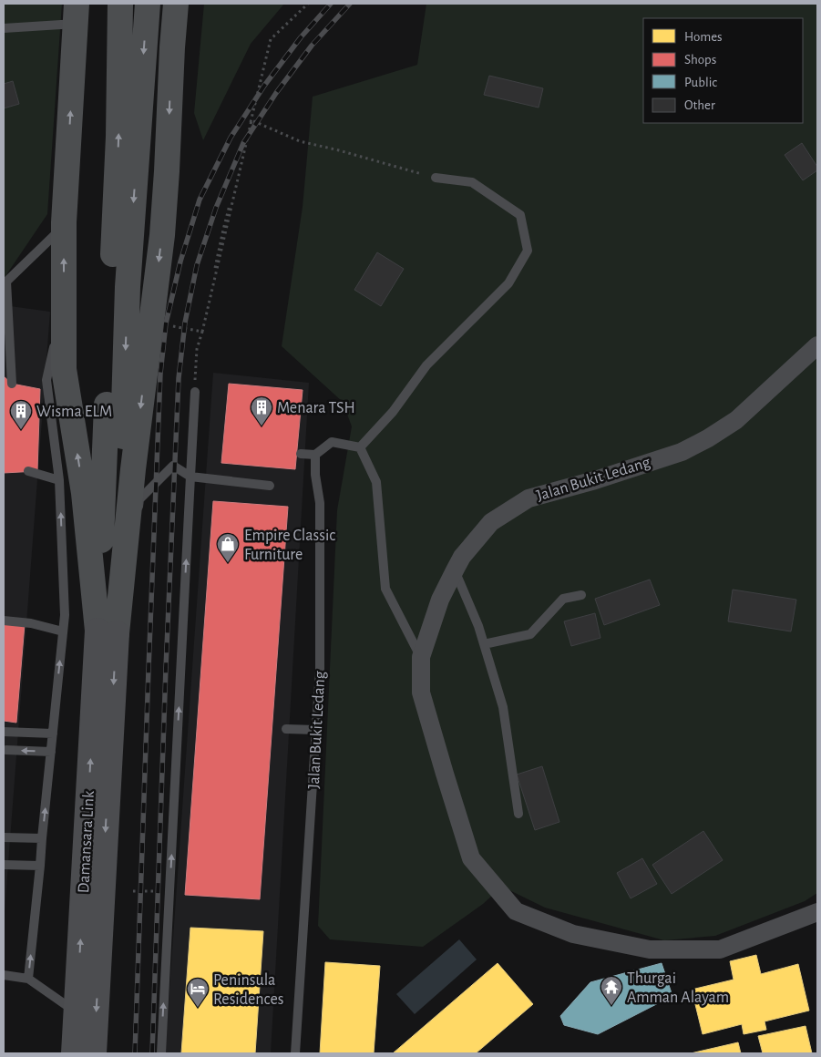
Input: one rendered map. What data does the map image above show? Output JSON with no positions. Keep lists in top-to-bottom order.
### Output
{
  "streets": {
    "highway": ["Damansara Link"],
    "street": ["Jalan Bukit Ledang"]
  },
  "places": {
    "building": ["Menara TSH", "Wisma ELM"],
    "shop": ["Empire Classic Furniture"],
    "temple": ["Thurgai Amman Alayam"],
    "hotel": ["Peninsula Residences"]
  },
  "legend": [
    "Homes",
    "Shops",
    "Public",
    "Other"
  ]
}
